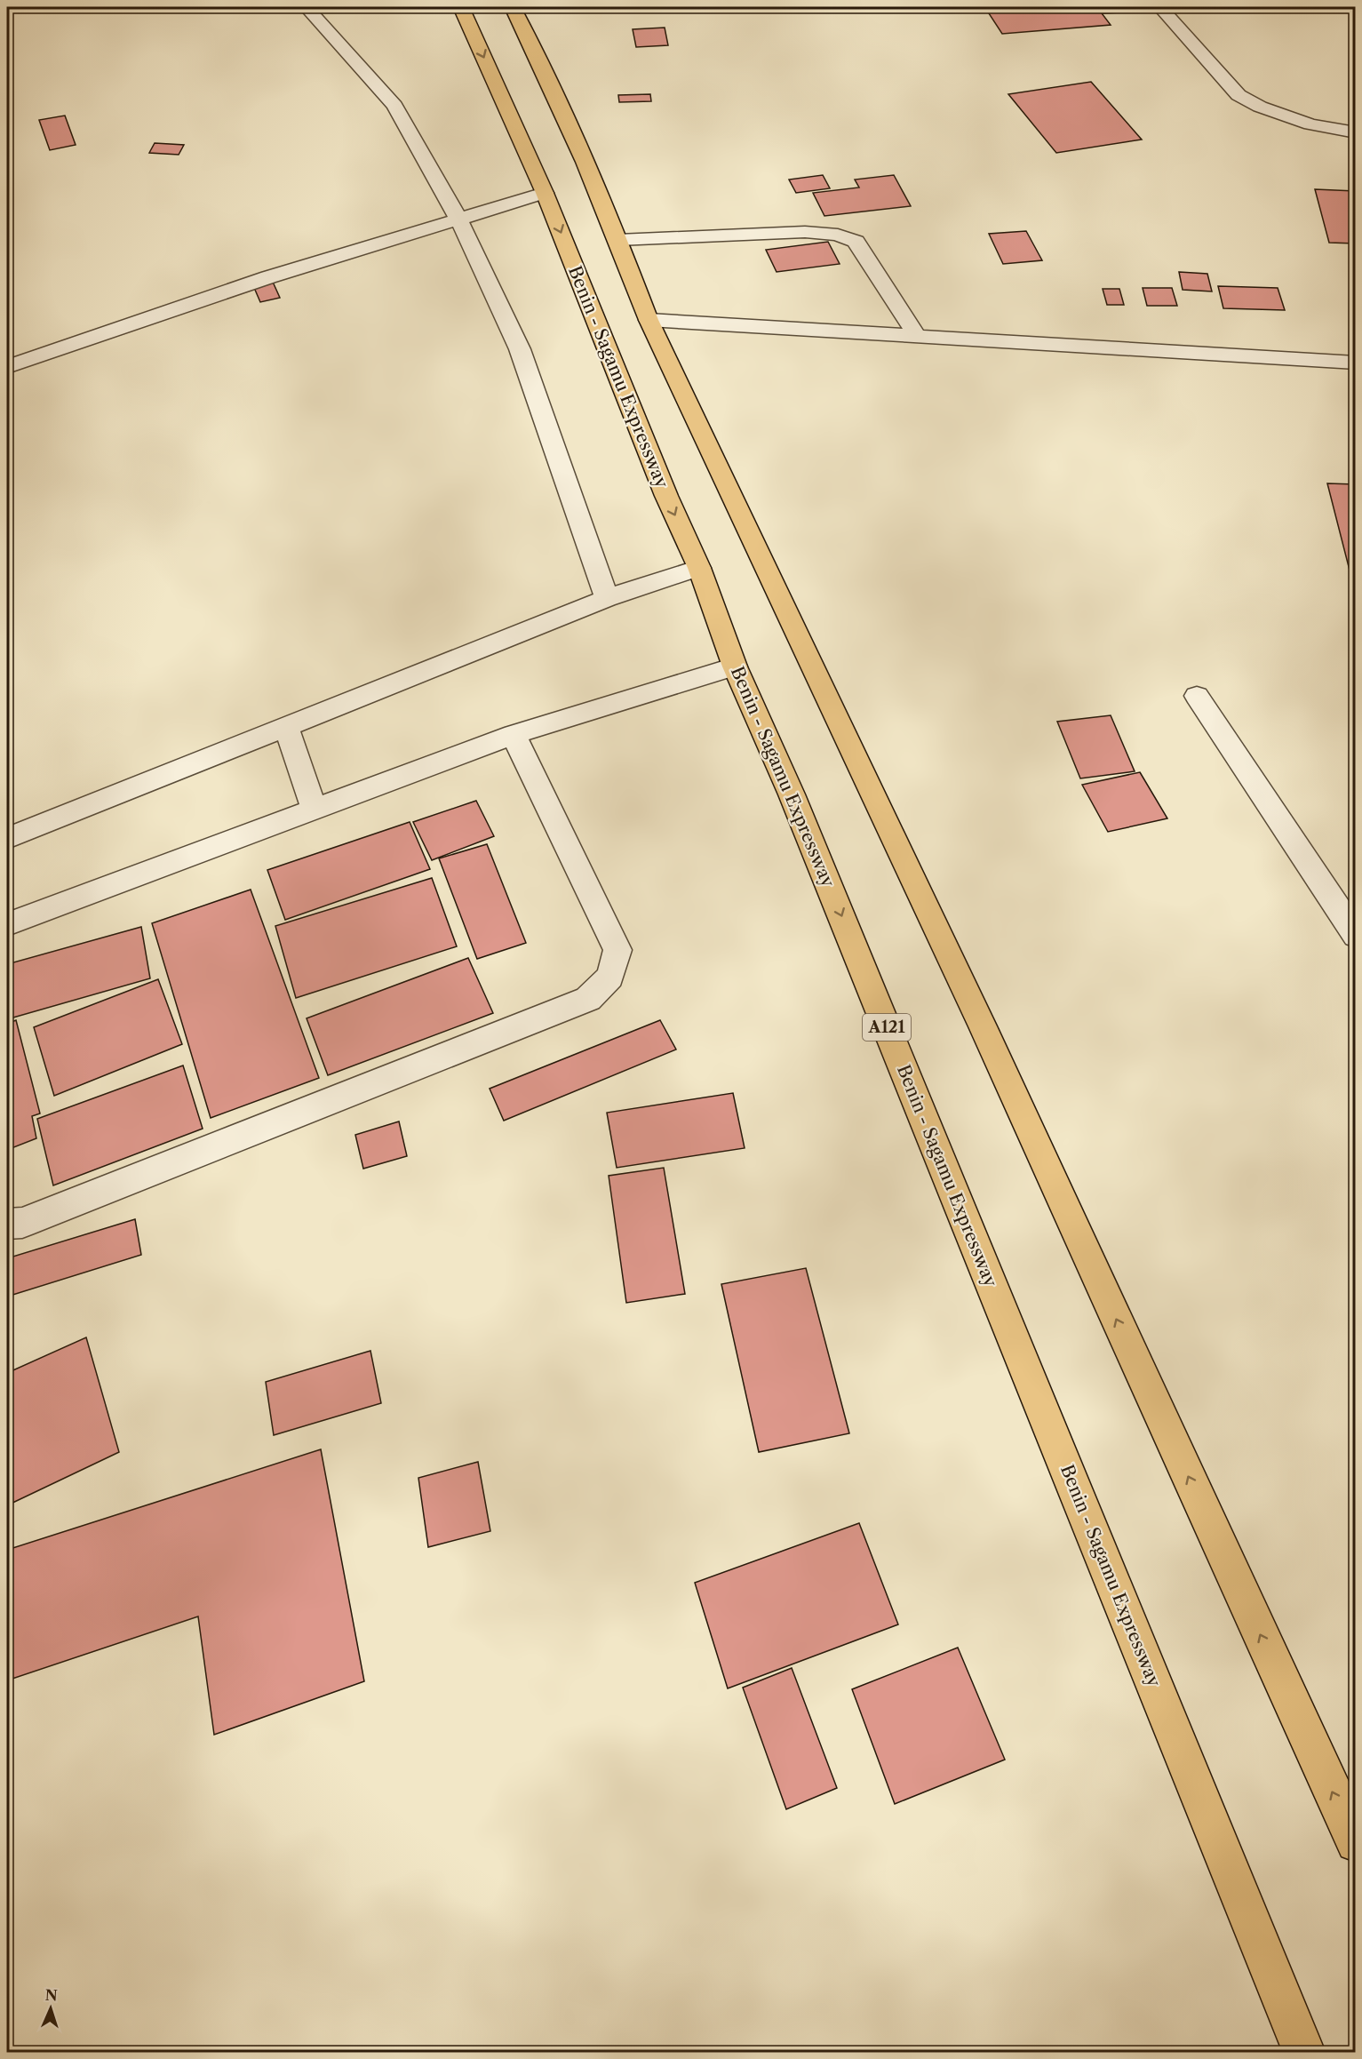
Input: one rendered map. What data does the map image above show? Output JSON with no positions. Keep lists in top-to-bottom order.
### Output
{
  "streets": {
    "highway": ["Benin - Sagamu Expressway", "A121"]
  },
  "north": "top"
}
